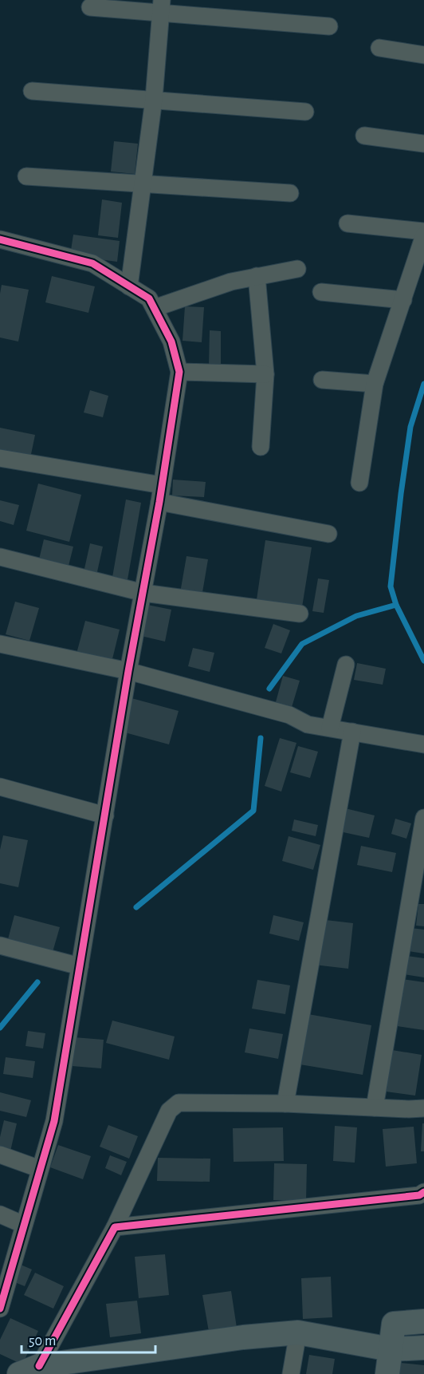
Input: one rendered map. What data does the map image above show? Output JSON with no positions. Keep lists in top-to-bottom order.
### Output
{
  "scale_bar": "50 m"
}
